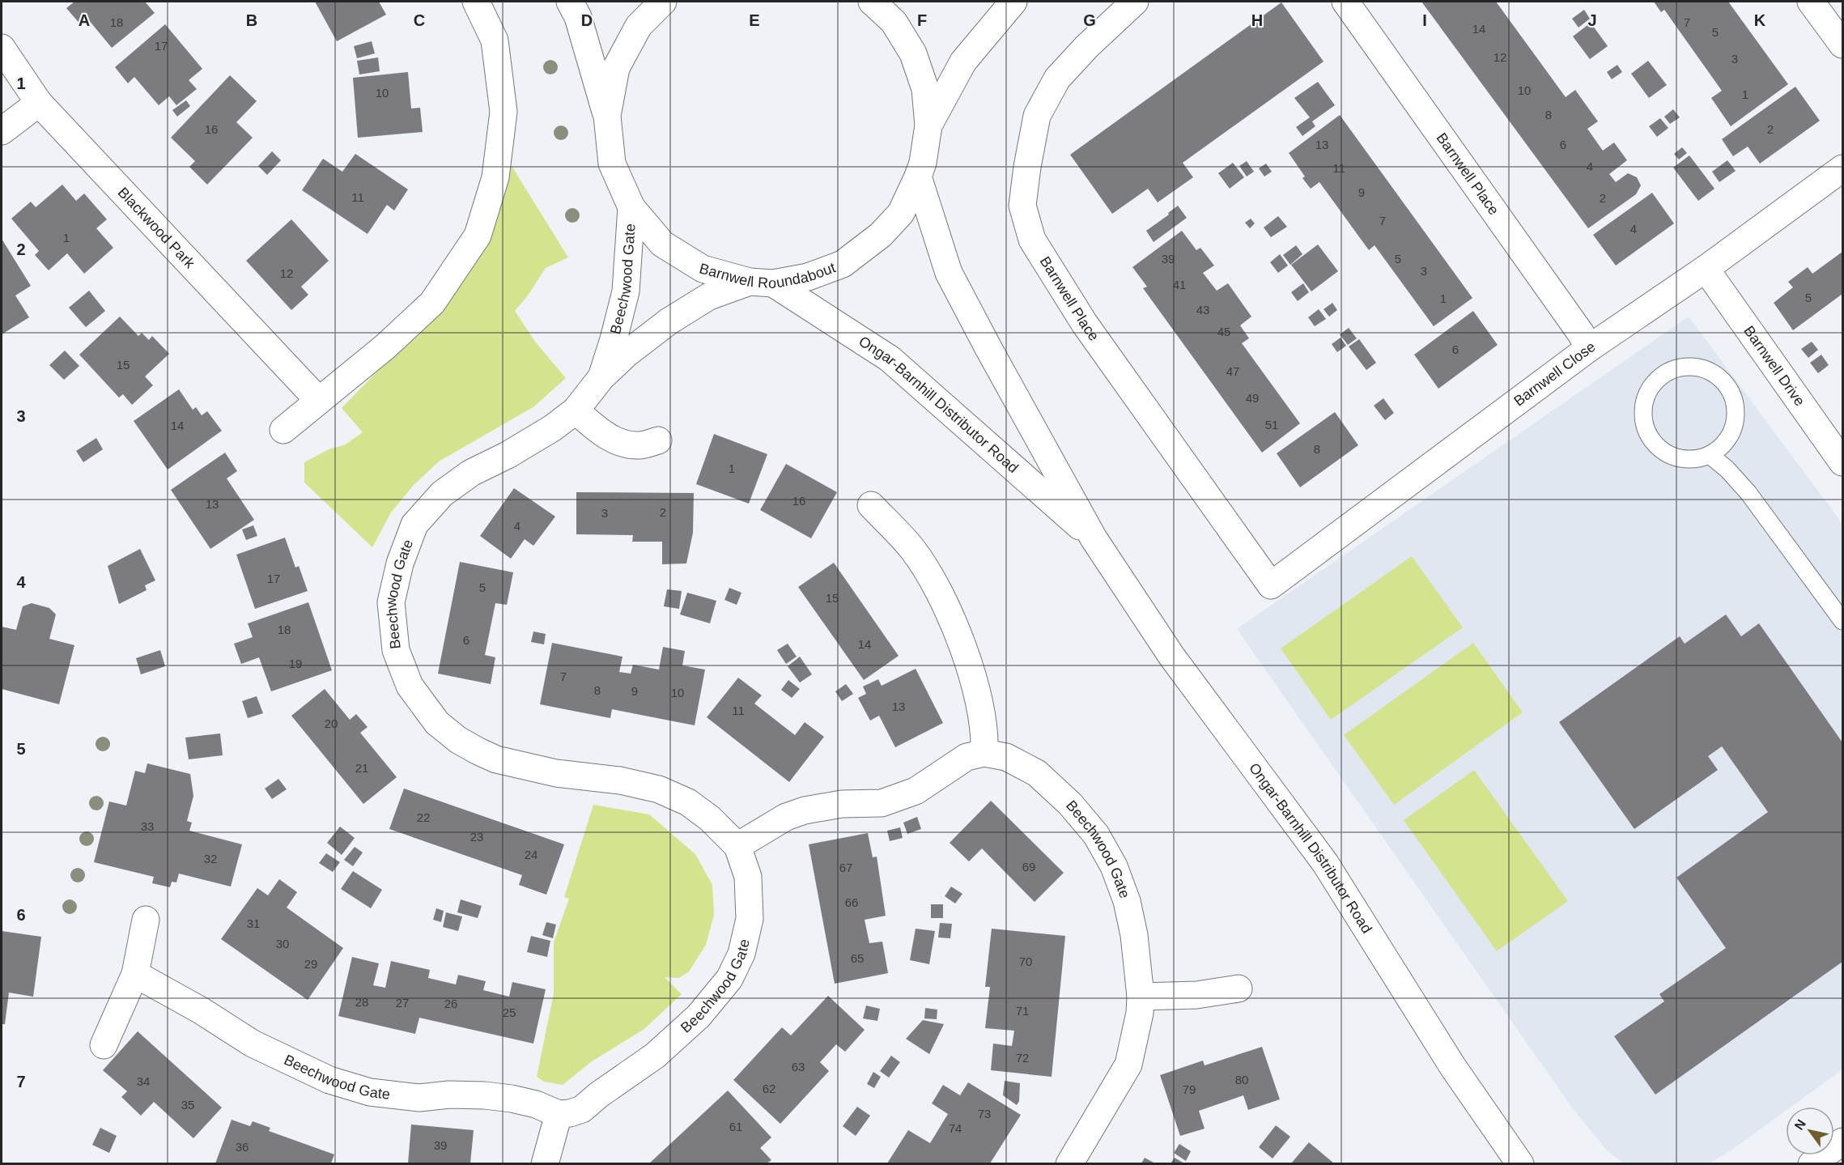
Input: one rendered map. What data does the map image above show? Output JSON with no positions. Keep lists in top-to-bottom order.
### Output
{
  "streets": {
    "street": [
      "Barnwell Place",
      "Blackwood Park",
      "Barnwell Roundabout",
      "Beechwood Gate",
      "Barnwell Drive",
      "Barnwell Close",
      "Ongar-Barnhill Distributor Road"
    ]
  },
  "crossings": [
    ["Barnwell Place", "Barnwell Close"],
    ["Barnwell Roundabout", "Beechwood Gate"],
    ["Barnwell Roundabout", "Ongar-Barnhill Distributor Road"],
    ["Beechwood Gate", "Ongar-Barnhill Distributor Road"],
    ["Barnwell Drive", "Barnwell Close"]
  ],
  "house_numbers": [
    "18",
    "7",
    "14",
    "5",
    "17",
    "12",
    "3",
    "10",
    "10",
    "1",
    "8",
    "16",
    "2",
    "13",
    "6",
    "4",
    "11",
    "9",
    "11",
    "2",
    "7",
    "4",
    "1",
    "39",
    "5",
    "3",
    "12",
    "41",
    "5",
    "1",
    "43",
    "45",
    "6",
    "15",
    "47",
    "49",
    "51",
    "14",
    "8",
    "1",
    "16",
    "13",
    "2",
    "3",
    "4",
    "17",
    "5",
    "15",
    "18",
    "6",
    "14",
    "19",
    "7",
    "8",
    "9",
    "10",
    "13",
    "11",
    "20",
    "21",
    "22",
    "33",
    "23",
    "24",
    "32",
    "69",
    "67",
    "66",
    "31",
    "30",
    "65",
    "70",
    "29",
    "28",
    "27",
    "26",
    "71",
    "25",
    "72",
    "63",
    "80",
    "34",
    "62",
    "79",
    "35",
    "73",
    "61",
    "74",
    "39",
    "36"
  ],
  "north": "top left",
  "grid": {
    "columns": [
      "A",
      "B",
      "C",
      "D",
      "E",
      "F",
      "G",
      "H",
      "I",
      "J",
      "K"
    ],
    "rows": [
      "1",
      "2",
      "3",
      "4",
      "5",
      "6",
      "7"
    ]
  }
}
